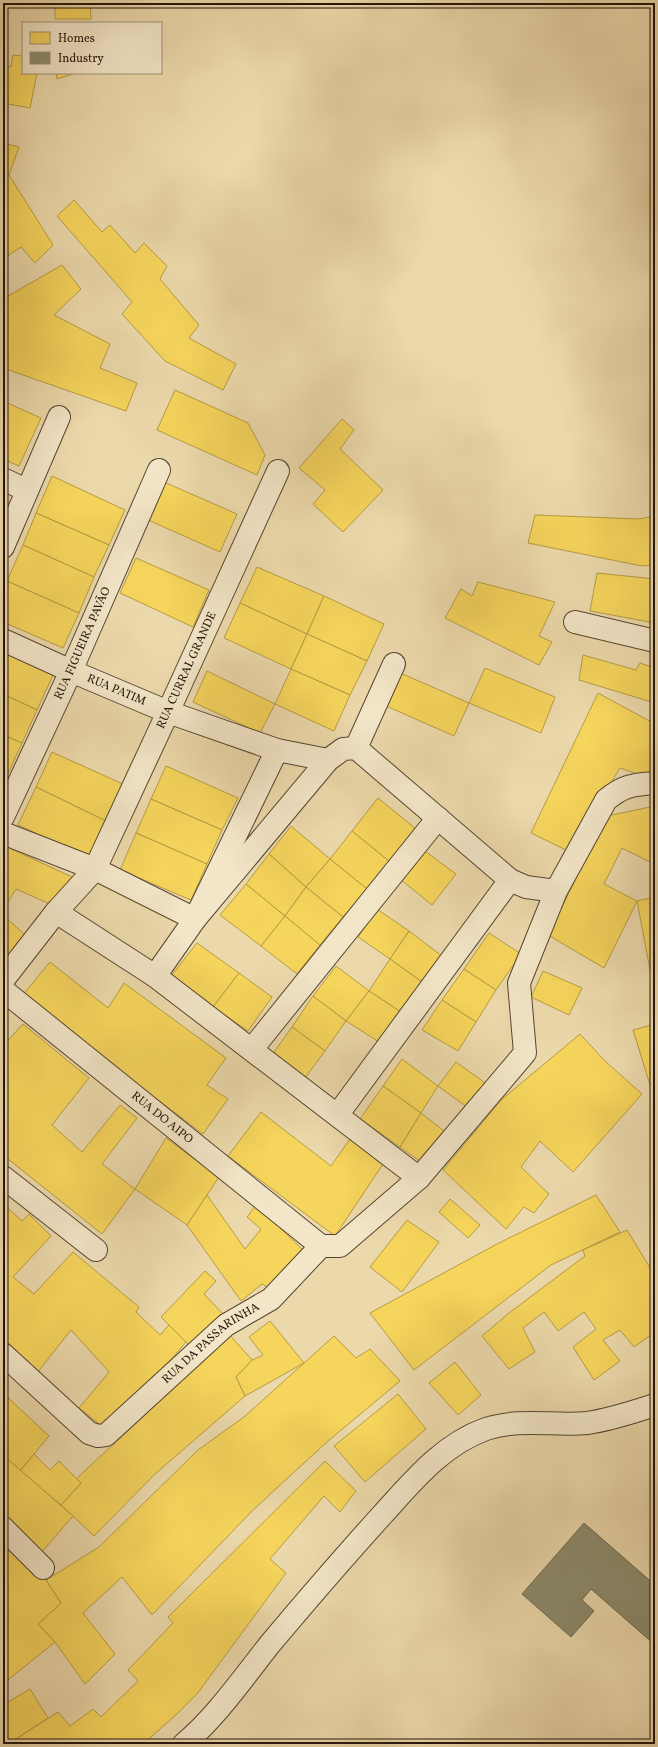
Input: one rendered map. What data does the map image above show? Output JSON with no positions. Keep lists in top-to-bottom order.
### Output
{
  "streets": {
    "street": [
      "RUA FIGUEIRA PAVÃO",
      "RUA CURRAL GRANDE",
      "RUA PATIM",
      "RUA DO AIPO",
      "RUA DA PASSARINHA"
    ]
  },
  "crossings": [
    ["RUA FIGUEIRA PAVÃO", "RUA PATIM"],
    ["RUA CURRAL GRANDE", "RUA PATIM"],
    ["RUA DO AIPO", "RUA DA PASSARINHA"]
  ],
  "legend": ["Homes", "Industry"]
}
